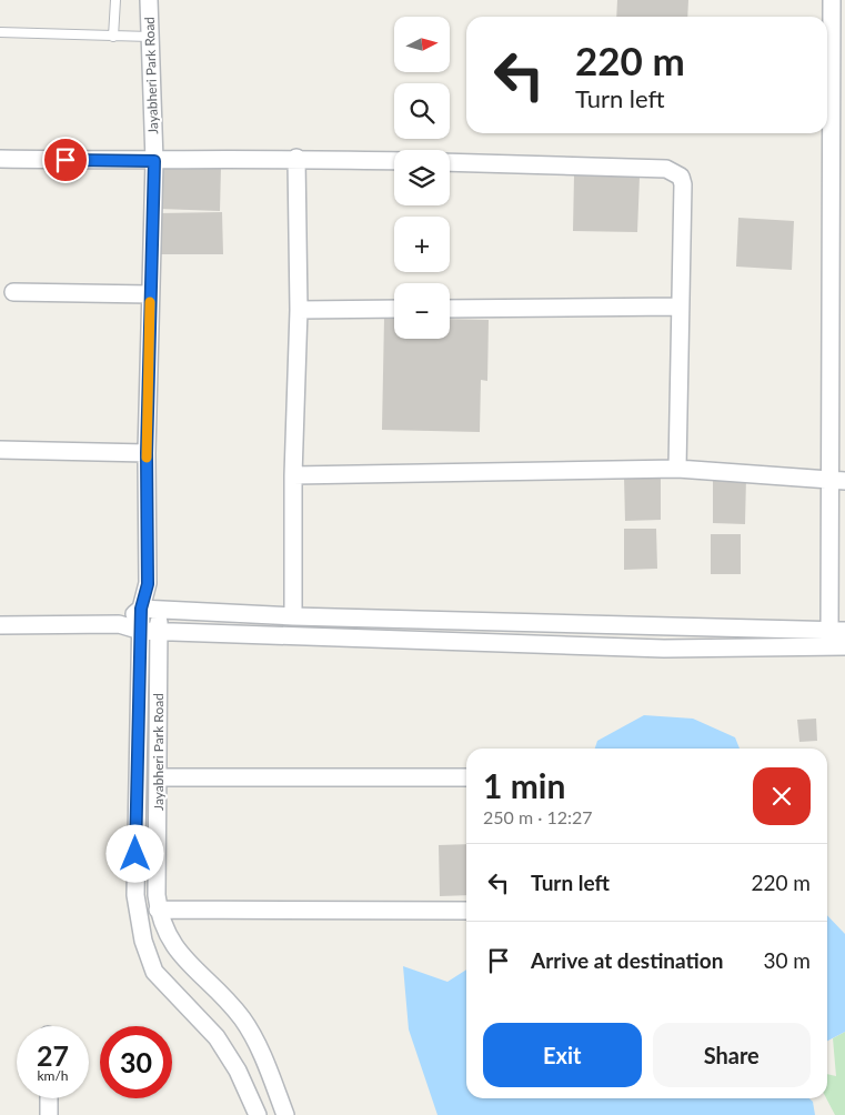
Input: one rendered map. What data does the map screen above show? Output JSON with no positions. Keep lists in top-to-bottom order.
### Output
{
  "streets": {
    "street": ["Jayabheri Park Road"]
  },
  "north": "right",
  "page": {
    "map_buttons": ["+", "−"],
    "turn": ["220 m", "Turn left"],
    "heading": ["1 min", "250 m · 12:27"],
    "list": [
      {
        "name": "Turn left",
        "value": "220 m"
      },
      {
        "name": "Arrive at destination",
        "value": "30 m"
      }
    ],
    "buttons": ["Exit", "Share"],
    "speed": "27 km/h",
    "limit": "30"
  }
}
